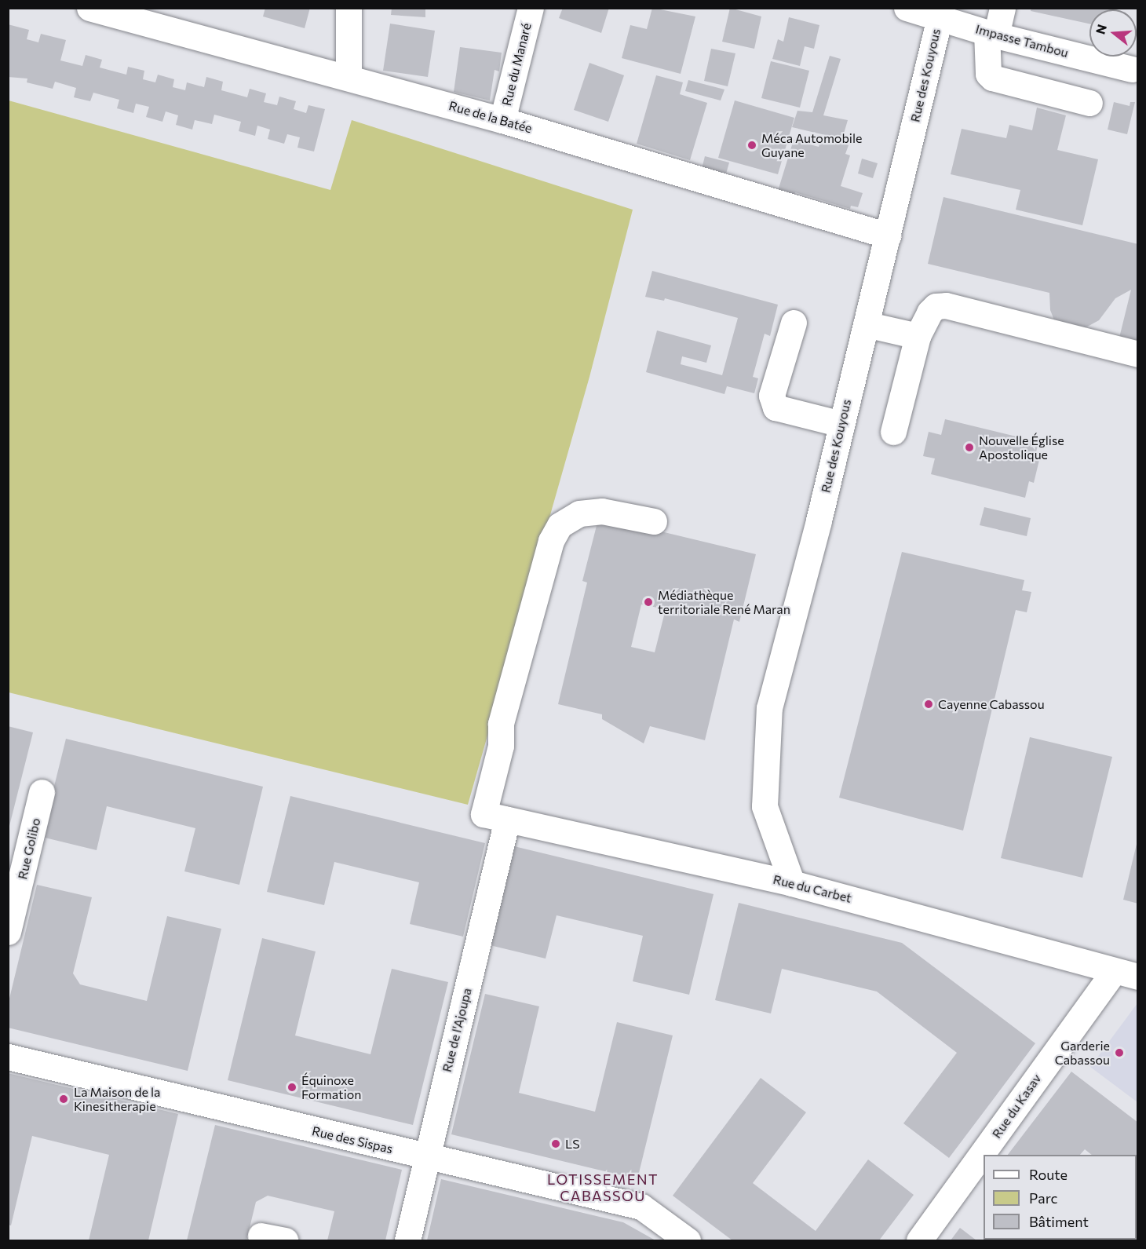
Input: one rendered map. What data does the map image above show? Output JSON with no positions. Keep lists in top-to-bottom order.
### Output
{
  "streets": {
    "street": [
      "Impasse Tambou",
      "Rue du Manaré",
      "Rue des Kouyous",
      "Rue de la Batée",
      "Rue Golibo",
      "Rue du Carbet",
      "Rue de l'Ajoupa",
      "Rue du Kasav",
      "Rue des Sispas"
    ]
  },
  "crossings": [
    ["Impasse Tambou", "Rue des Kouyous"],
    ["Rue du Manaré", "Rue de la Batée"],
    ["Rue des Kouyous", "Rue de la Batée"],
    ["Rue des Kouyous", "Rue du Carbet"],
    ["Rue du Carbet", "Rue de l'Ajoupa"],
    ["Rue du Carbet", "Rue du Kasav"],
    ["Rue de l'Ajoupa", "Rue des Sispas"]
  ],
  "districts": ["LOTISSEMENT CABASSOU"],
  "places": [
    "Méca Automobile Guyane",
    "Nouvelle Église Apostolique",
    "Médiathèque territoriale René Maran",
    "Cayenne Cabassou",
    "Garderie Cabassou",
    "Équinoxe Formation",
    "La Maison de la Kinesitherapie",
    "LS"
  ],
  "legend": ["Route", "Parc", "Bâtiment"],
  "north": "left"
}
